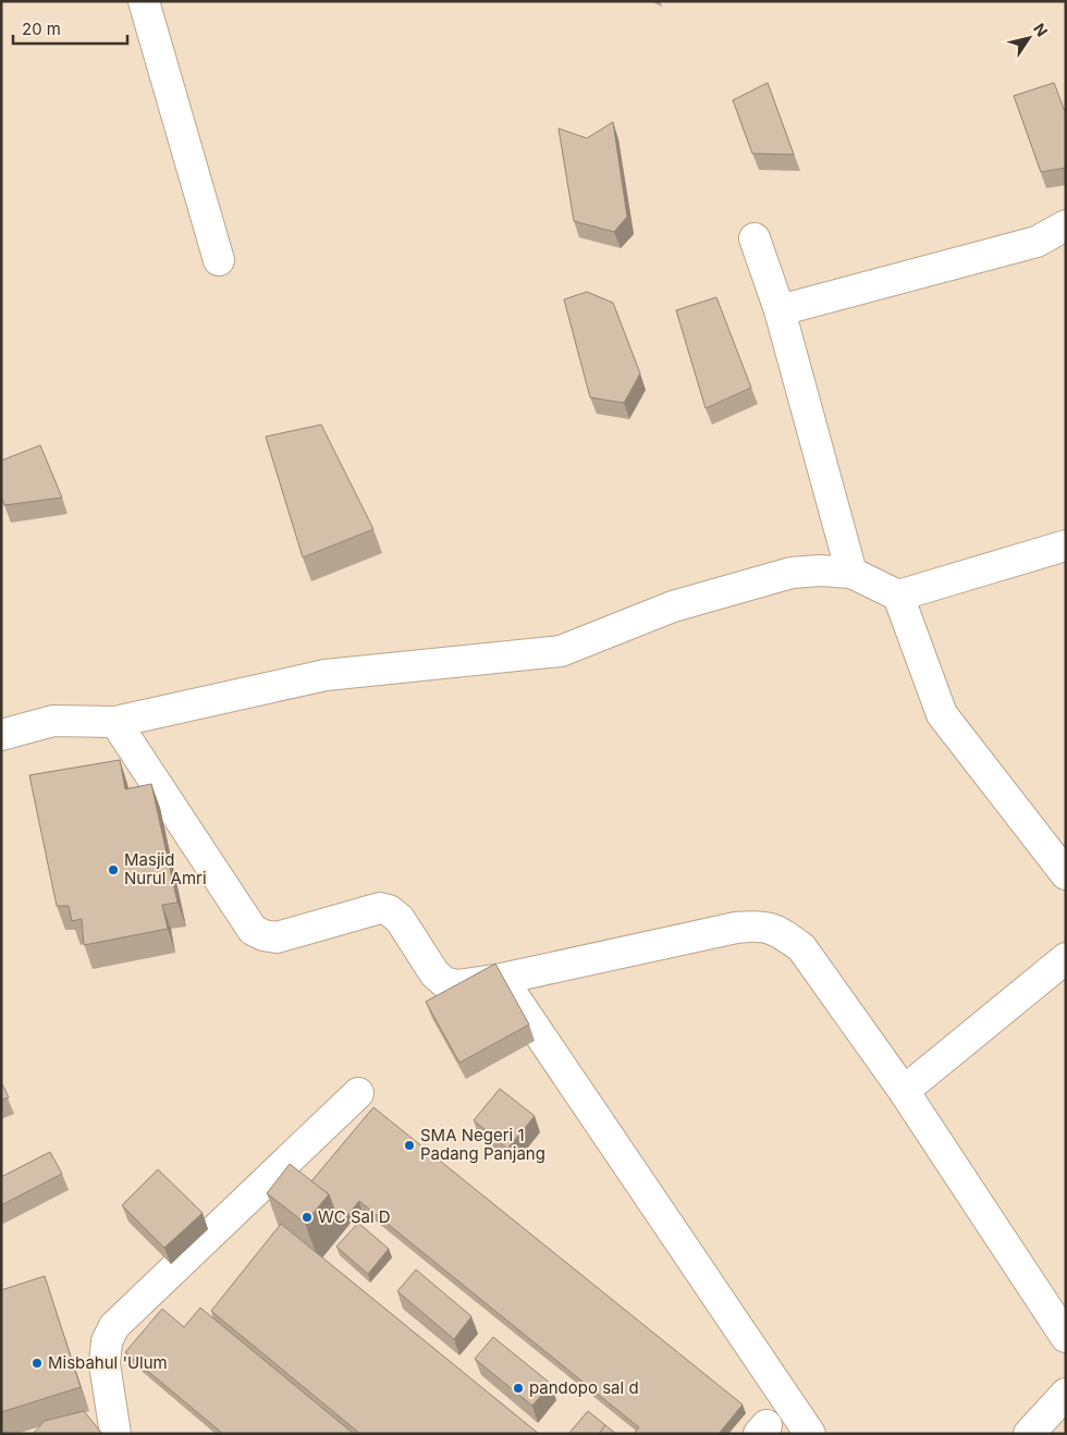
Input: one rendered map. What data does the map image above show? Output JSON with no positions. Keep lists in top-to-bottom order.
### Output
{
  "places": [
    "Masjid Nurul Amri",
    "SMA Negeri 1 Padang Panjang",
    "WC Sal D",
    "Misbahul 'Ulum",
    "pandopo sal d"
  ],
  "scale_bar": "20 m",
  "north": "top right"
}
